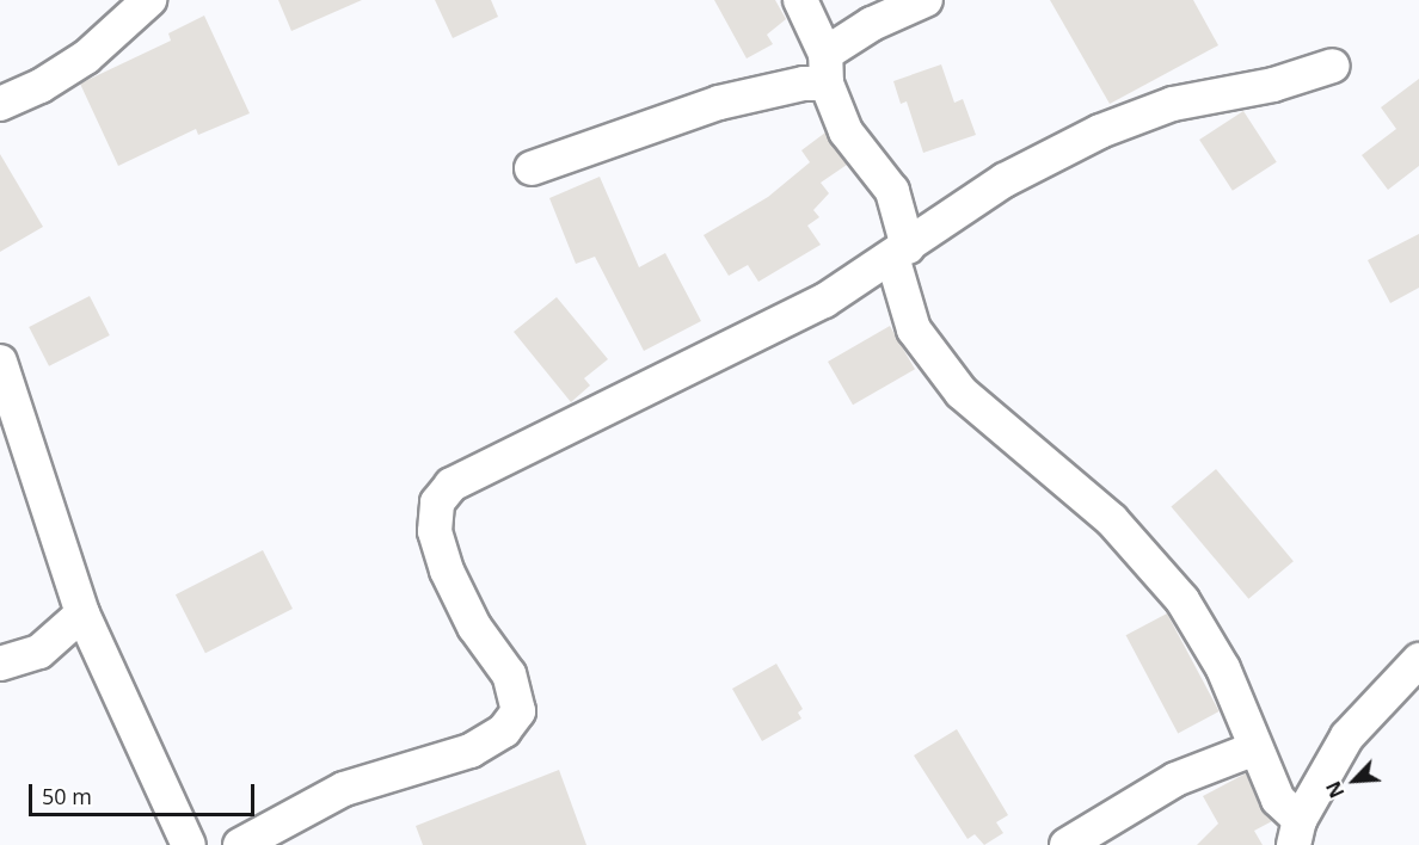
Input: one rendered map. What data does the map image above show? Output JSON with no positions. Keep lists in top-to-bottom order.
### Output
{
  "scale_bar": "50 m",
  "north": "bottom left"
}
